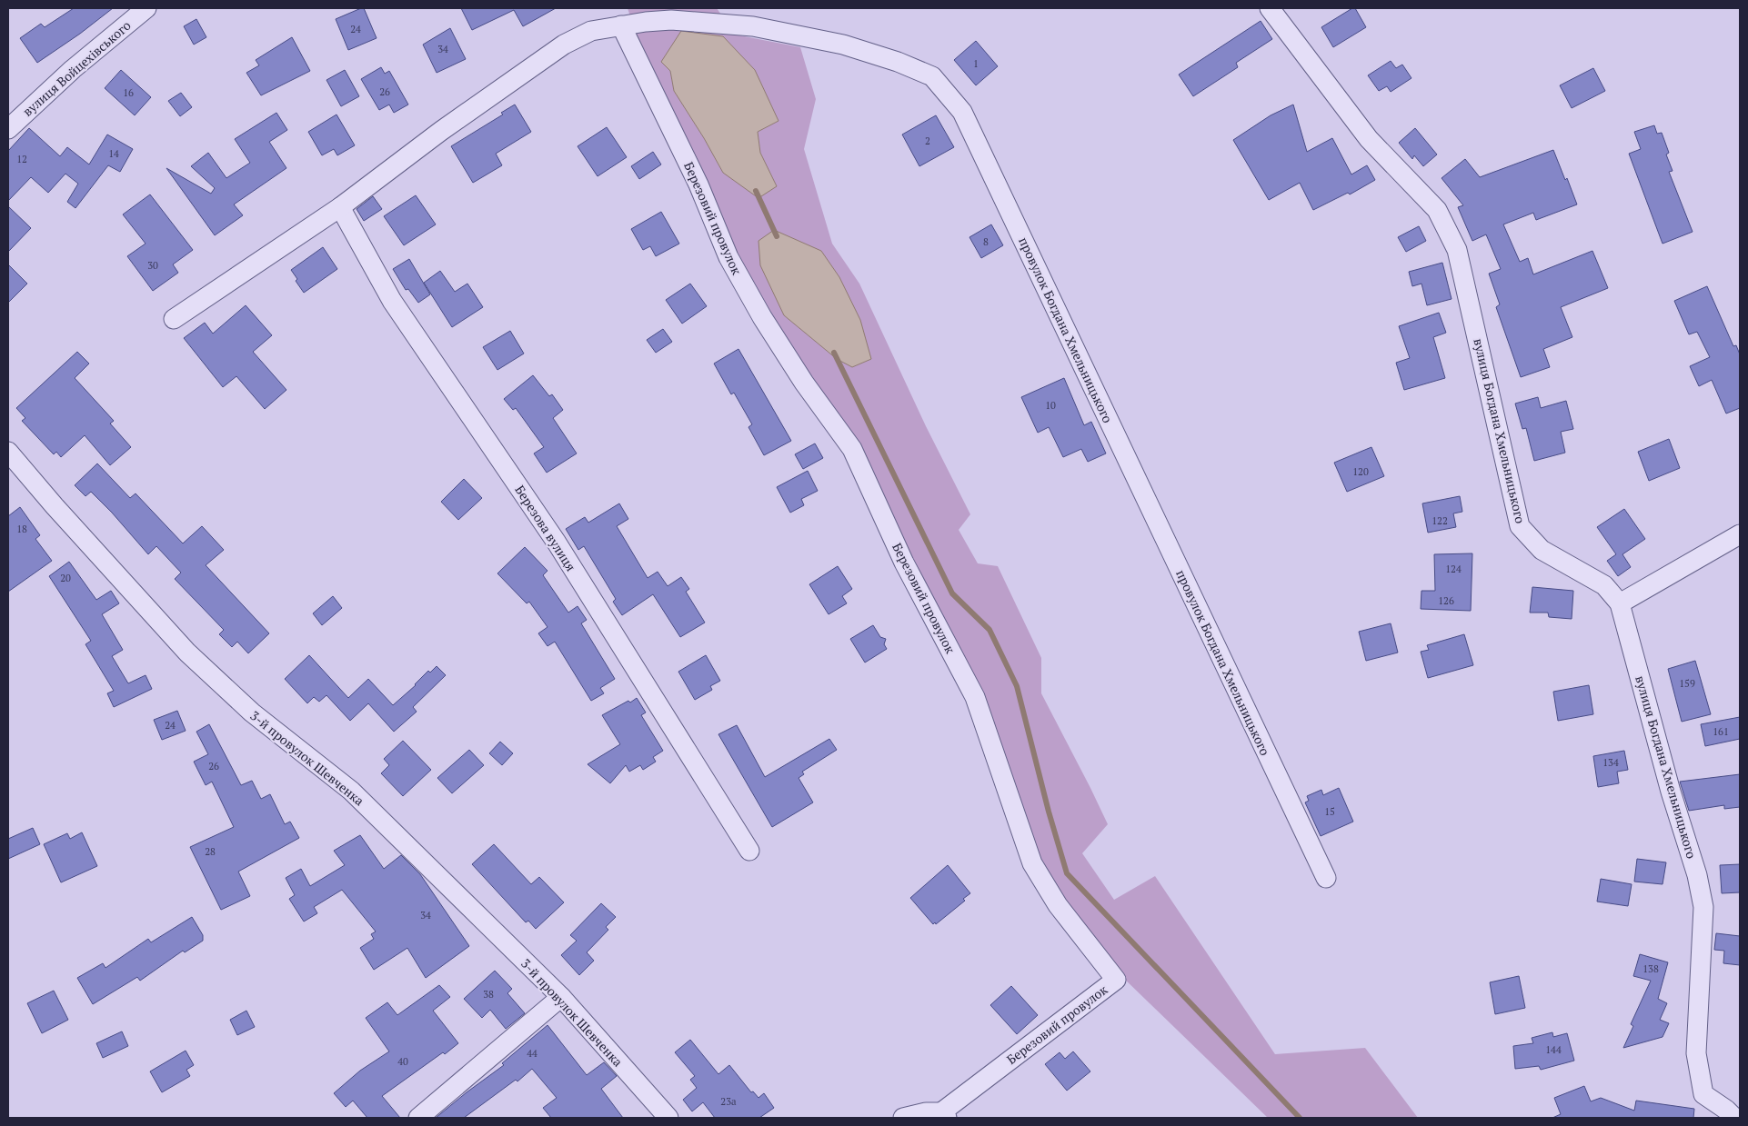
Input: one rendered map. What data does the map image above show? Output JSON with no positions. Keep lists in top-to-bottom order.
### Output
{
  "streets": {
    "street": [
      "вулиця Войцехівського",
      "Березовий провулок",
      "провулок Богдана Хмельницького",
      "вулиця Богдана Хмельницького",
      "Березова вулиця",
      "3-й провулок Шевченка"
    ]
  },
  "crossings": [
    ["Березовий провулок", "провулок Богдана Хмельницького"],
    ["провулок Богдана Хмельницького", "Березова вулиця"]
  ],
  "house_numbers": [
    "24",
    "34",
    "1",
    "26",
    "16",
    "2",
    "14",
    "12",
    "8",
    "30",
    "10",
    "120",
    "122",
    "18",
    "124",
    "20",
    "126",
    "159",
    "24",
    "161",
    "134",
    "26",
    "15",
    "28",
    "34",
    "138",
    "38",
    "144",
    "44",
    "40",
    "23а"
  ]
}
